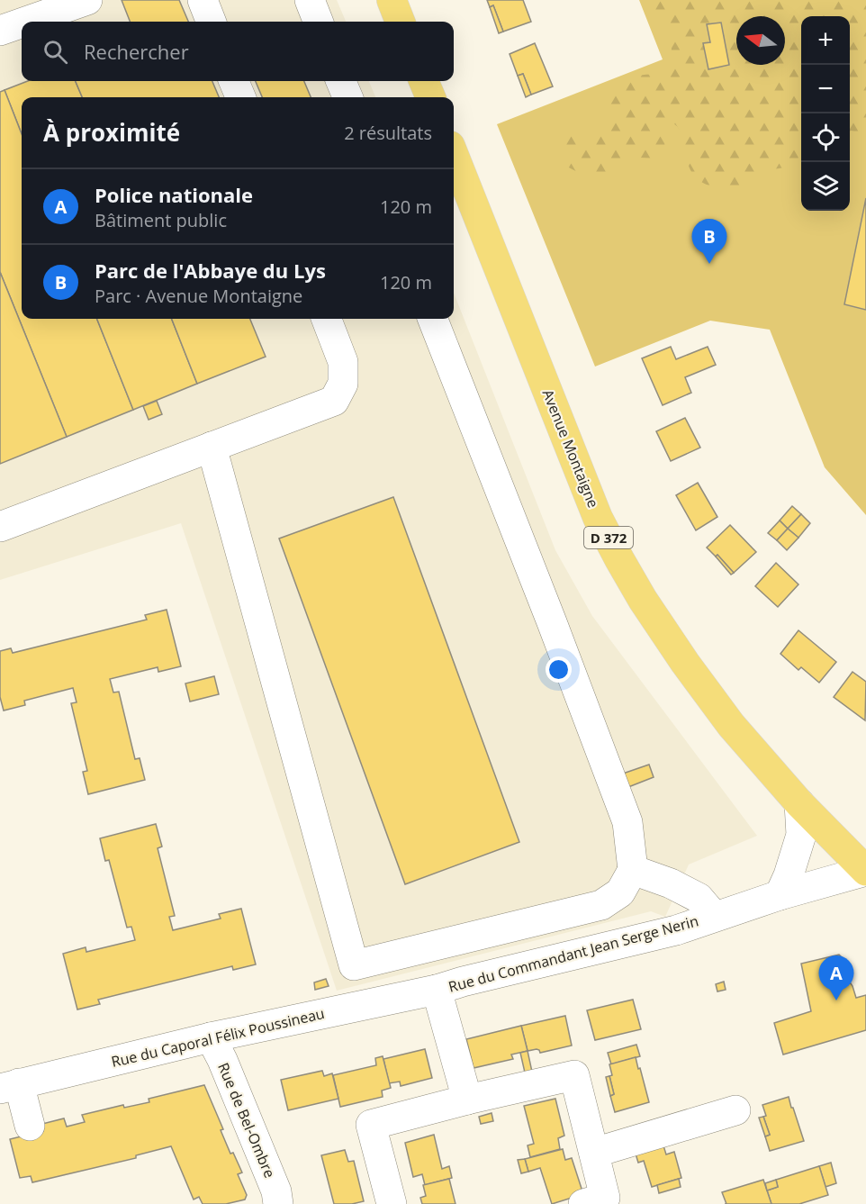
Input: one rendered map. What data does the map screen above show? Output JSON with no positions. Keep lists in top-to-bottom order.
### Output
{
  "streets": {
    "main road": ["Avenue Montaigne", "D 372"],
    "street": ["Rue du Commandant Jean Serge Nerin", "Rue du Caporal Félix Poussineau", "Rue de Bel-Ombre"]
  },
  "crossings": [
    ["Avenue Montaigne", "Rue du Commandant Jean Serge Nerin"],
    ["Rue du Commandant Jean Serge Nerin", "Rue du Caporal Félix Poussineau"],
    ["Rue du Caporal Félix Poussineau", "Rue de Bel-Ombre"]
  ],
  "north": "left",
  "page": {
    "map_buttons": ["+", "−"],
    "search": "Rechercher",
    "heading": ["À proximité", "2 résultats"],
    "list": [
      {
        "mark": "A",
        "name": "Police nationale",
        "note": "Bâtiment public",
        "value": "120 m"
      },
      {
        "mark": "B",
        "name": "Parc de l'Abbaye du Lys",
        "note": "Parc · Avenue Montaigne",
        "value": "120 m"
      }
    ],
    "pins": ["B", "A"]
  }
}
